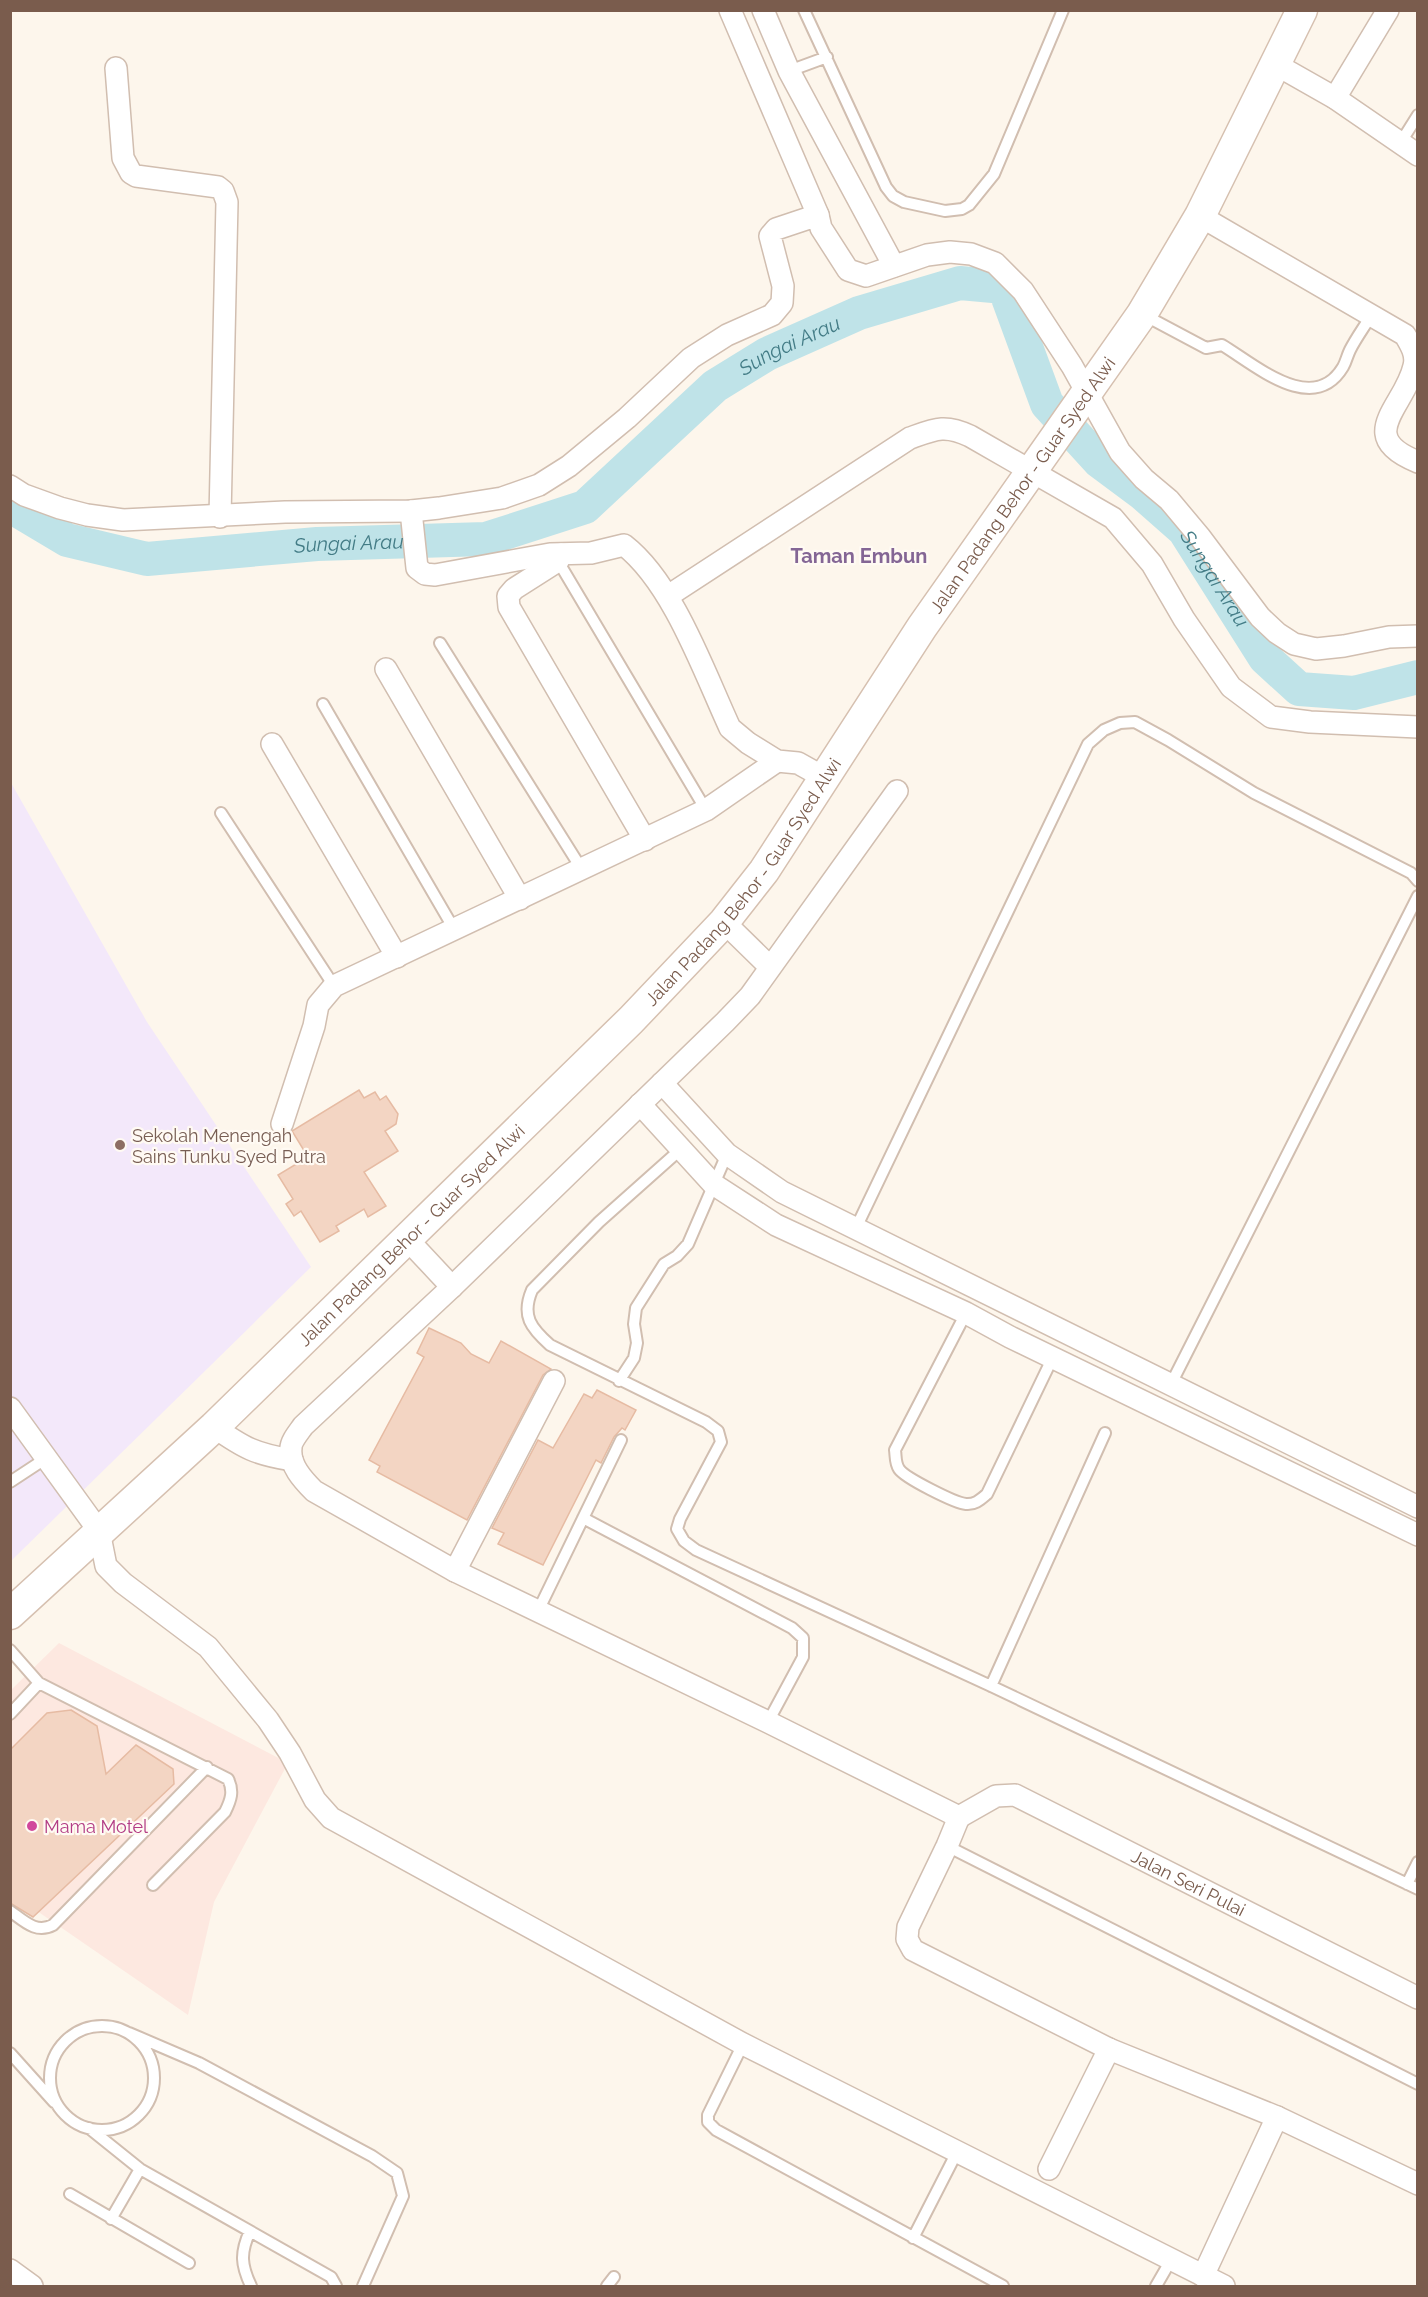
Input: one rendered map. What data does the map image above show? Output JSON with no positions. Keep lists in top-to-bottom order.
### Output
{
  "streets": {
    "main road": ["Jalan Padang Behor - Guar Syed Alwi"],
    "street": ["Jalan Seri Pulai"]
  },
  "districts": ["Taman Embun"],
  "water": ["Sungai Arau"],
  "places": ["Sekolah Menengah Sains Tunku Syed Putra", "Mama Motel"]
}
